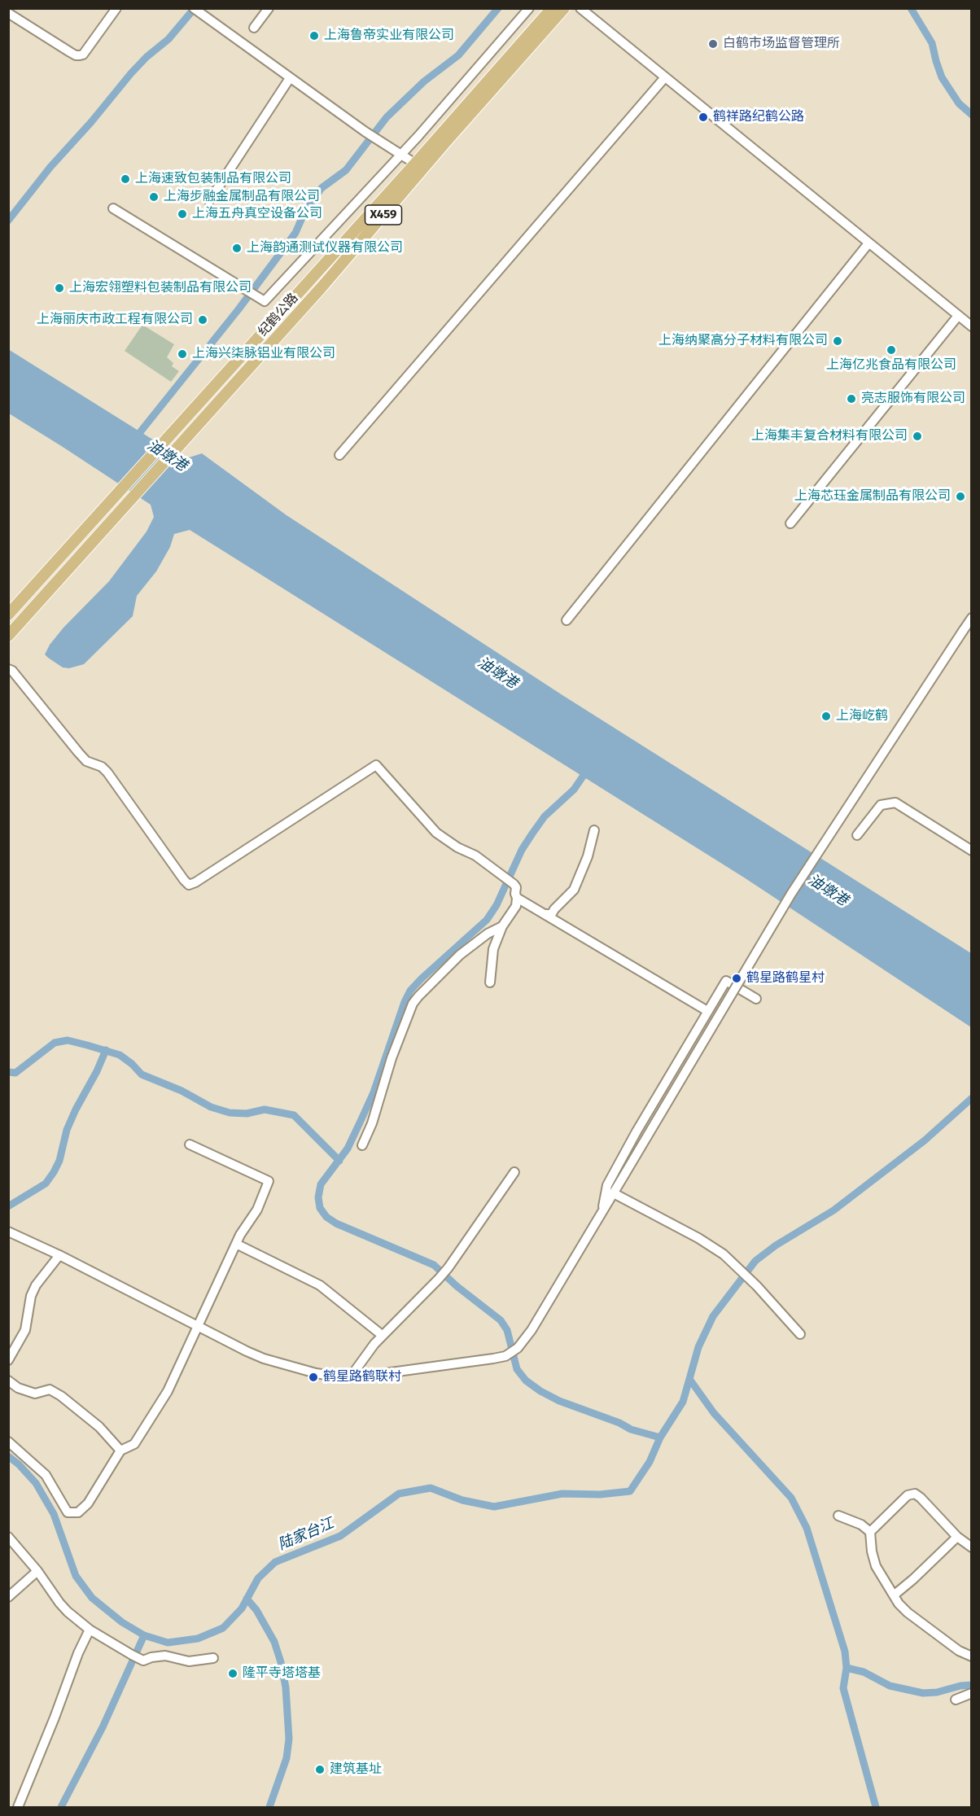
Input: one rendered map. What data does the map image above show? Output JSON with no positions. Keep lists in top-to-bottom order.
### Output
{
  "streets": {
    "main road": ["X459", "纪鹤公路"]
  },
  "water": ["油墩港", "陆家台江"],
  "places": [
    "上海鲁帝实业有限公司",
    "白鹤市场监督管理所",
    "鹤祥路纪鹤公路",
    "上海速致包装制品有限公司",
    "上海步融金属制品有限公司",
    "上海五舟真空设备公司",
    "上海韵通测试仪器有限公司",
    "上海宏翎塑料包装制品有限公司",
    "上海丽庆市政工程有限公司",
    "上海纳聚高分子材料有限公司",
    "上海亿兆食品有限公司",
    "上海兴柒脉铝业有限公司",
    "亮志服饰有限公司",
    "上海集丰复合材料有限公司",
    "上海芯珏金属制品有限公司",
    "上海屹鹤",
    "鹤星路鹤星村",
    "鹤星路鹤联村",
    "隆平寺塔塔基",
    "建筑基址"
  ]
}
